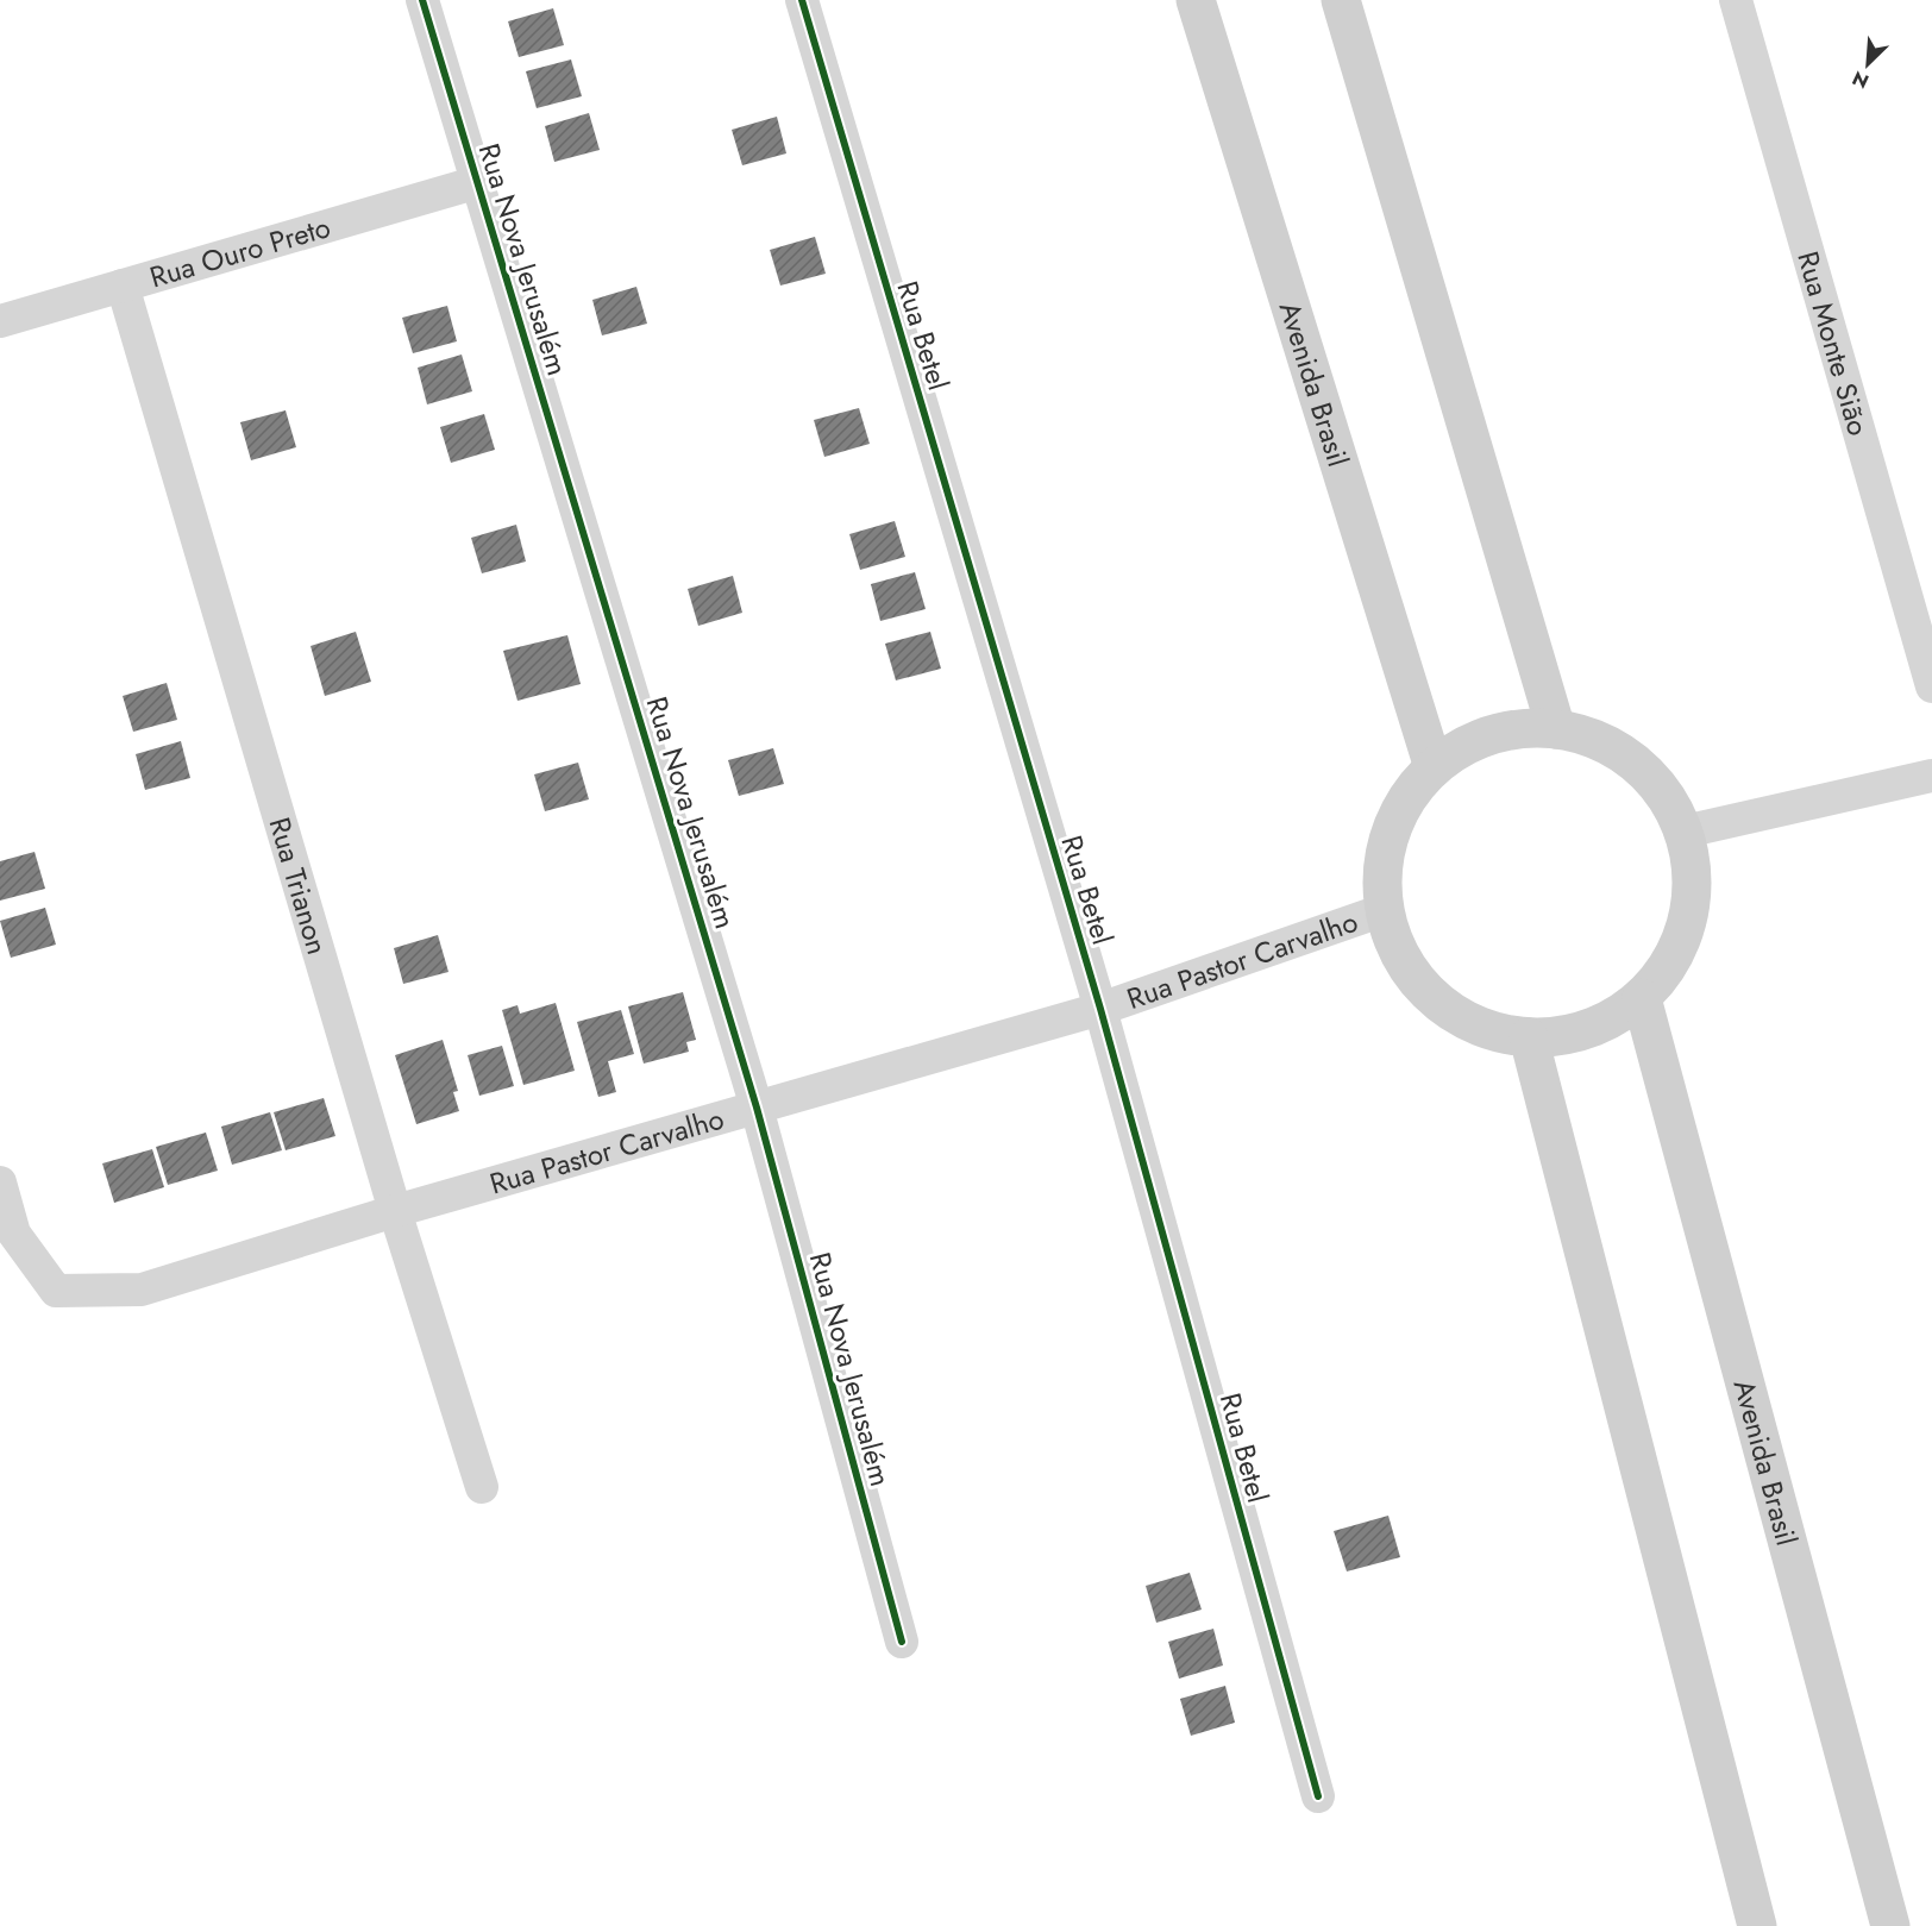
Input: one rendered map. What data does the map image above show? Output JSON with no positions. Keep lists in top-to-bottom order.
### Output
{
  "streets": {
    "main road": ["Avenida Brasil"],
    "street": [
      "Rua Ouro Preto",
      "Rua Nova Jerusalém",
      "Rua Betel",
      "Rua Monte Sião",
      "Rua Trianon",
      "Rua Pastor Carvalho"
    ]
  },
  "crossings": [
    ["Rua Ouro Preto", "Rua Nova Jerusalém"],
    ["Rua Ouro Preto", "Rua Trianon"],
    ["Rua Nova Jerusalém", "Rua Pastor Carvalho"],
    ["Rua Betel", "Rua Pastor Carvalho"],
    ["Rua Trianon", "Rua Pastor Carvalho"]
  ],
  "north": "bottom left"
}
